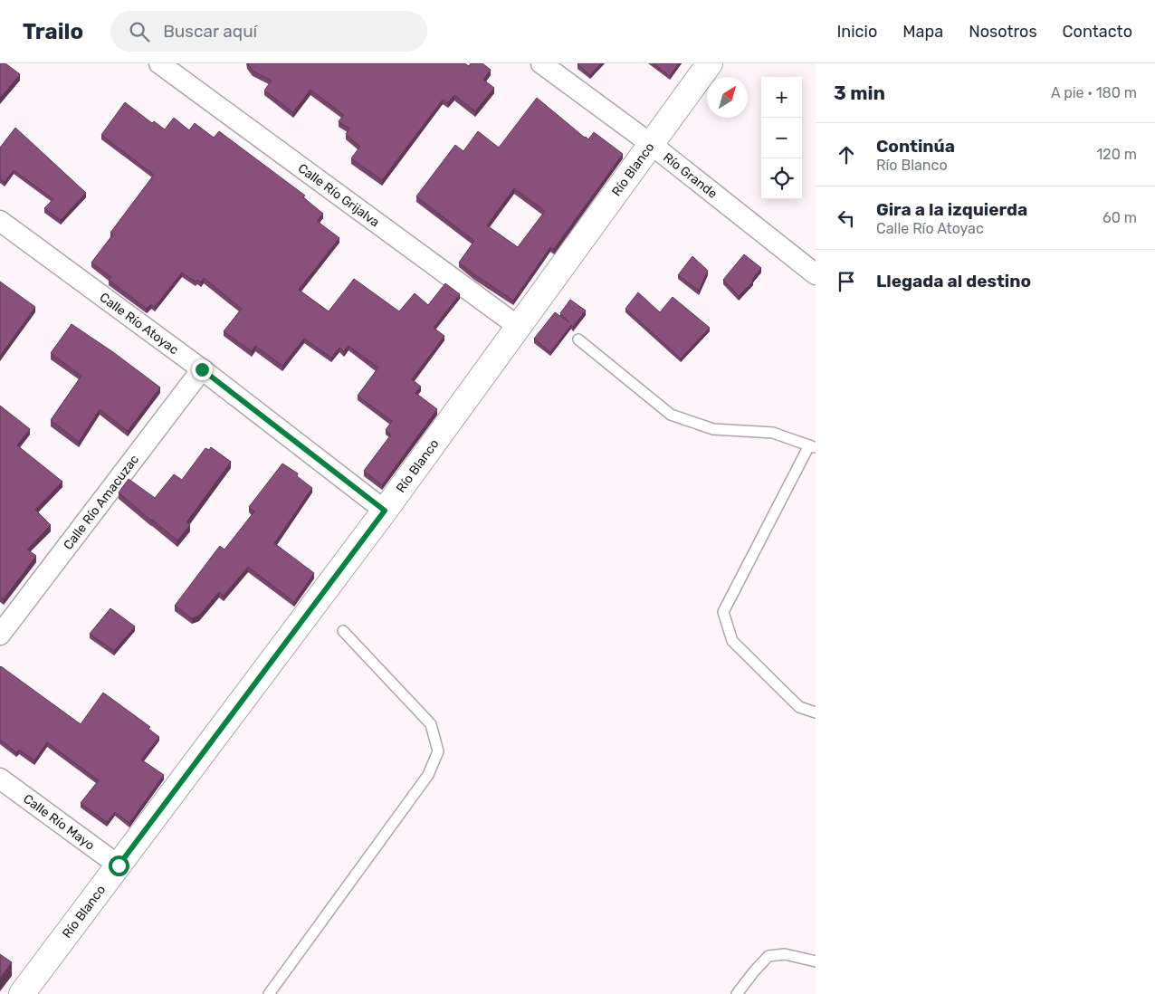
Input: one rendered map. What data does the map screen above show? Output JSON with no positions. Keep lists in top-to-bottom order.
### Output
{
  "streets": {
    "street": [
      "Río Blanco",
      "Río Grande",
      "Calle Río Grijalva",
      "Calle Río Atoyac",
      "Calle Río Amacuzac",
      "Calle Río Mayo"
    ]
  },
  "crossings": [
    ["Río Blanco", "Río Grande"],
    ["Río Blanco", "Calle Río Grijalva"],
    ["Río Blanco", "Calle Río Atoyac"],
    ["Río Blanco", "Calle Río Mayo"],
    ["Calle Río Atoyac", "Calle Río Amacuzac"]
  ],
  "north": "top right",
  "page": {
    "header": "Trailo",
    "search": "Buscar aquí",
    "nav": [
      "Inicio",
      "Mapa",
      "Nosotros",
      "Contacto"
    ],
    "heading": ["3 min", "A pie · 180 m"],
    "map_buttons": ["+", "−"],
    "list": [
      ["Continúa", "Río Blanco", "120 m"],
      ["Gira a la izquierda", "Calle Río Atoyac", "60 m"],
      "Llegada al destino"
    ]
  }
}
